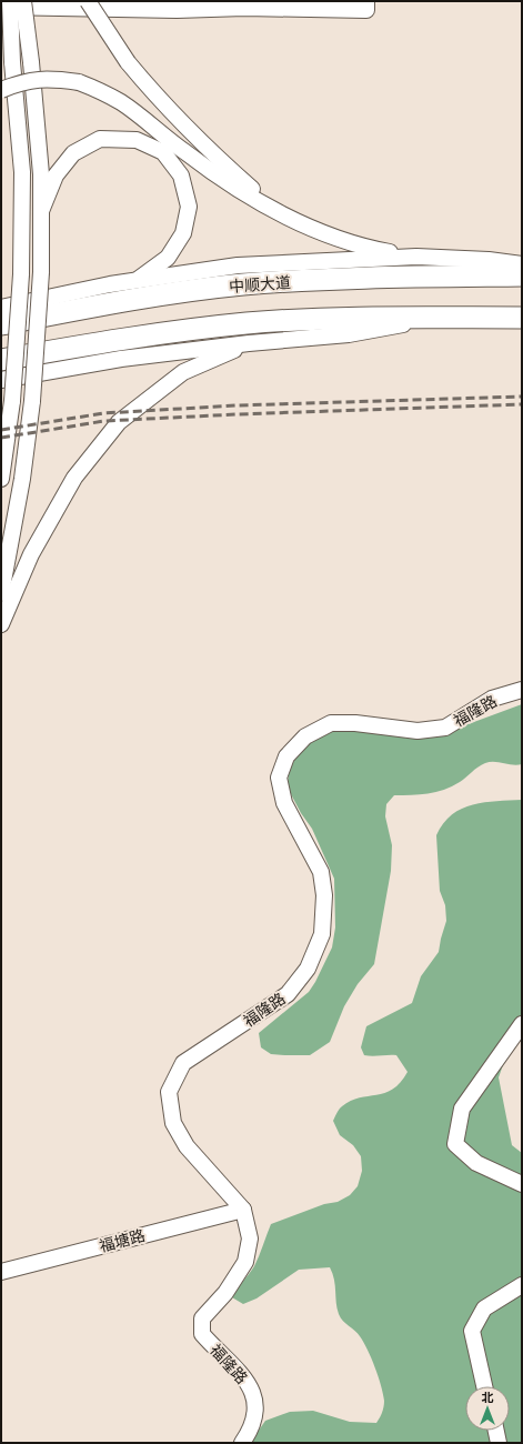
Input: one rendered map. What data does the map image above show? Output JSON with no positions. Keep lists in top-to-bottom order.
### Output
{
  "streets": {
    "highway": ["中顺大道"],
    "main road": ["福隆路", "福塘路"]
  },
  "crossings": [
    ["福隆路", "福塘路"]
  ],
  "north": "top"
}
